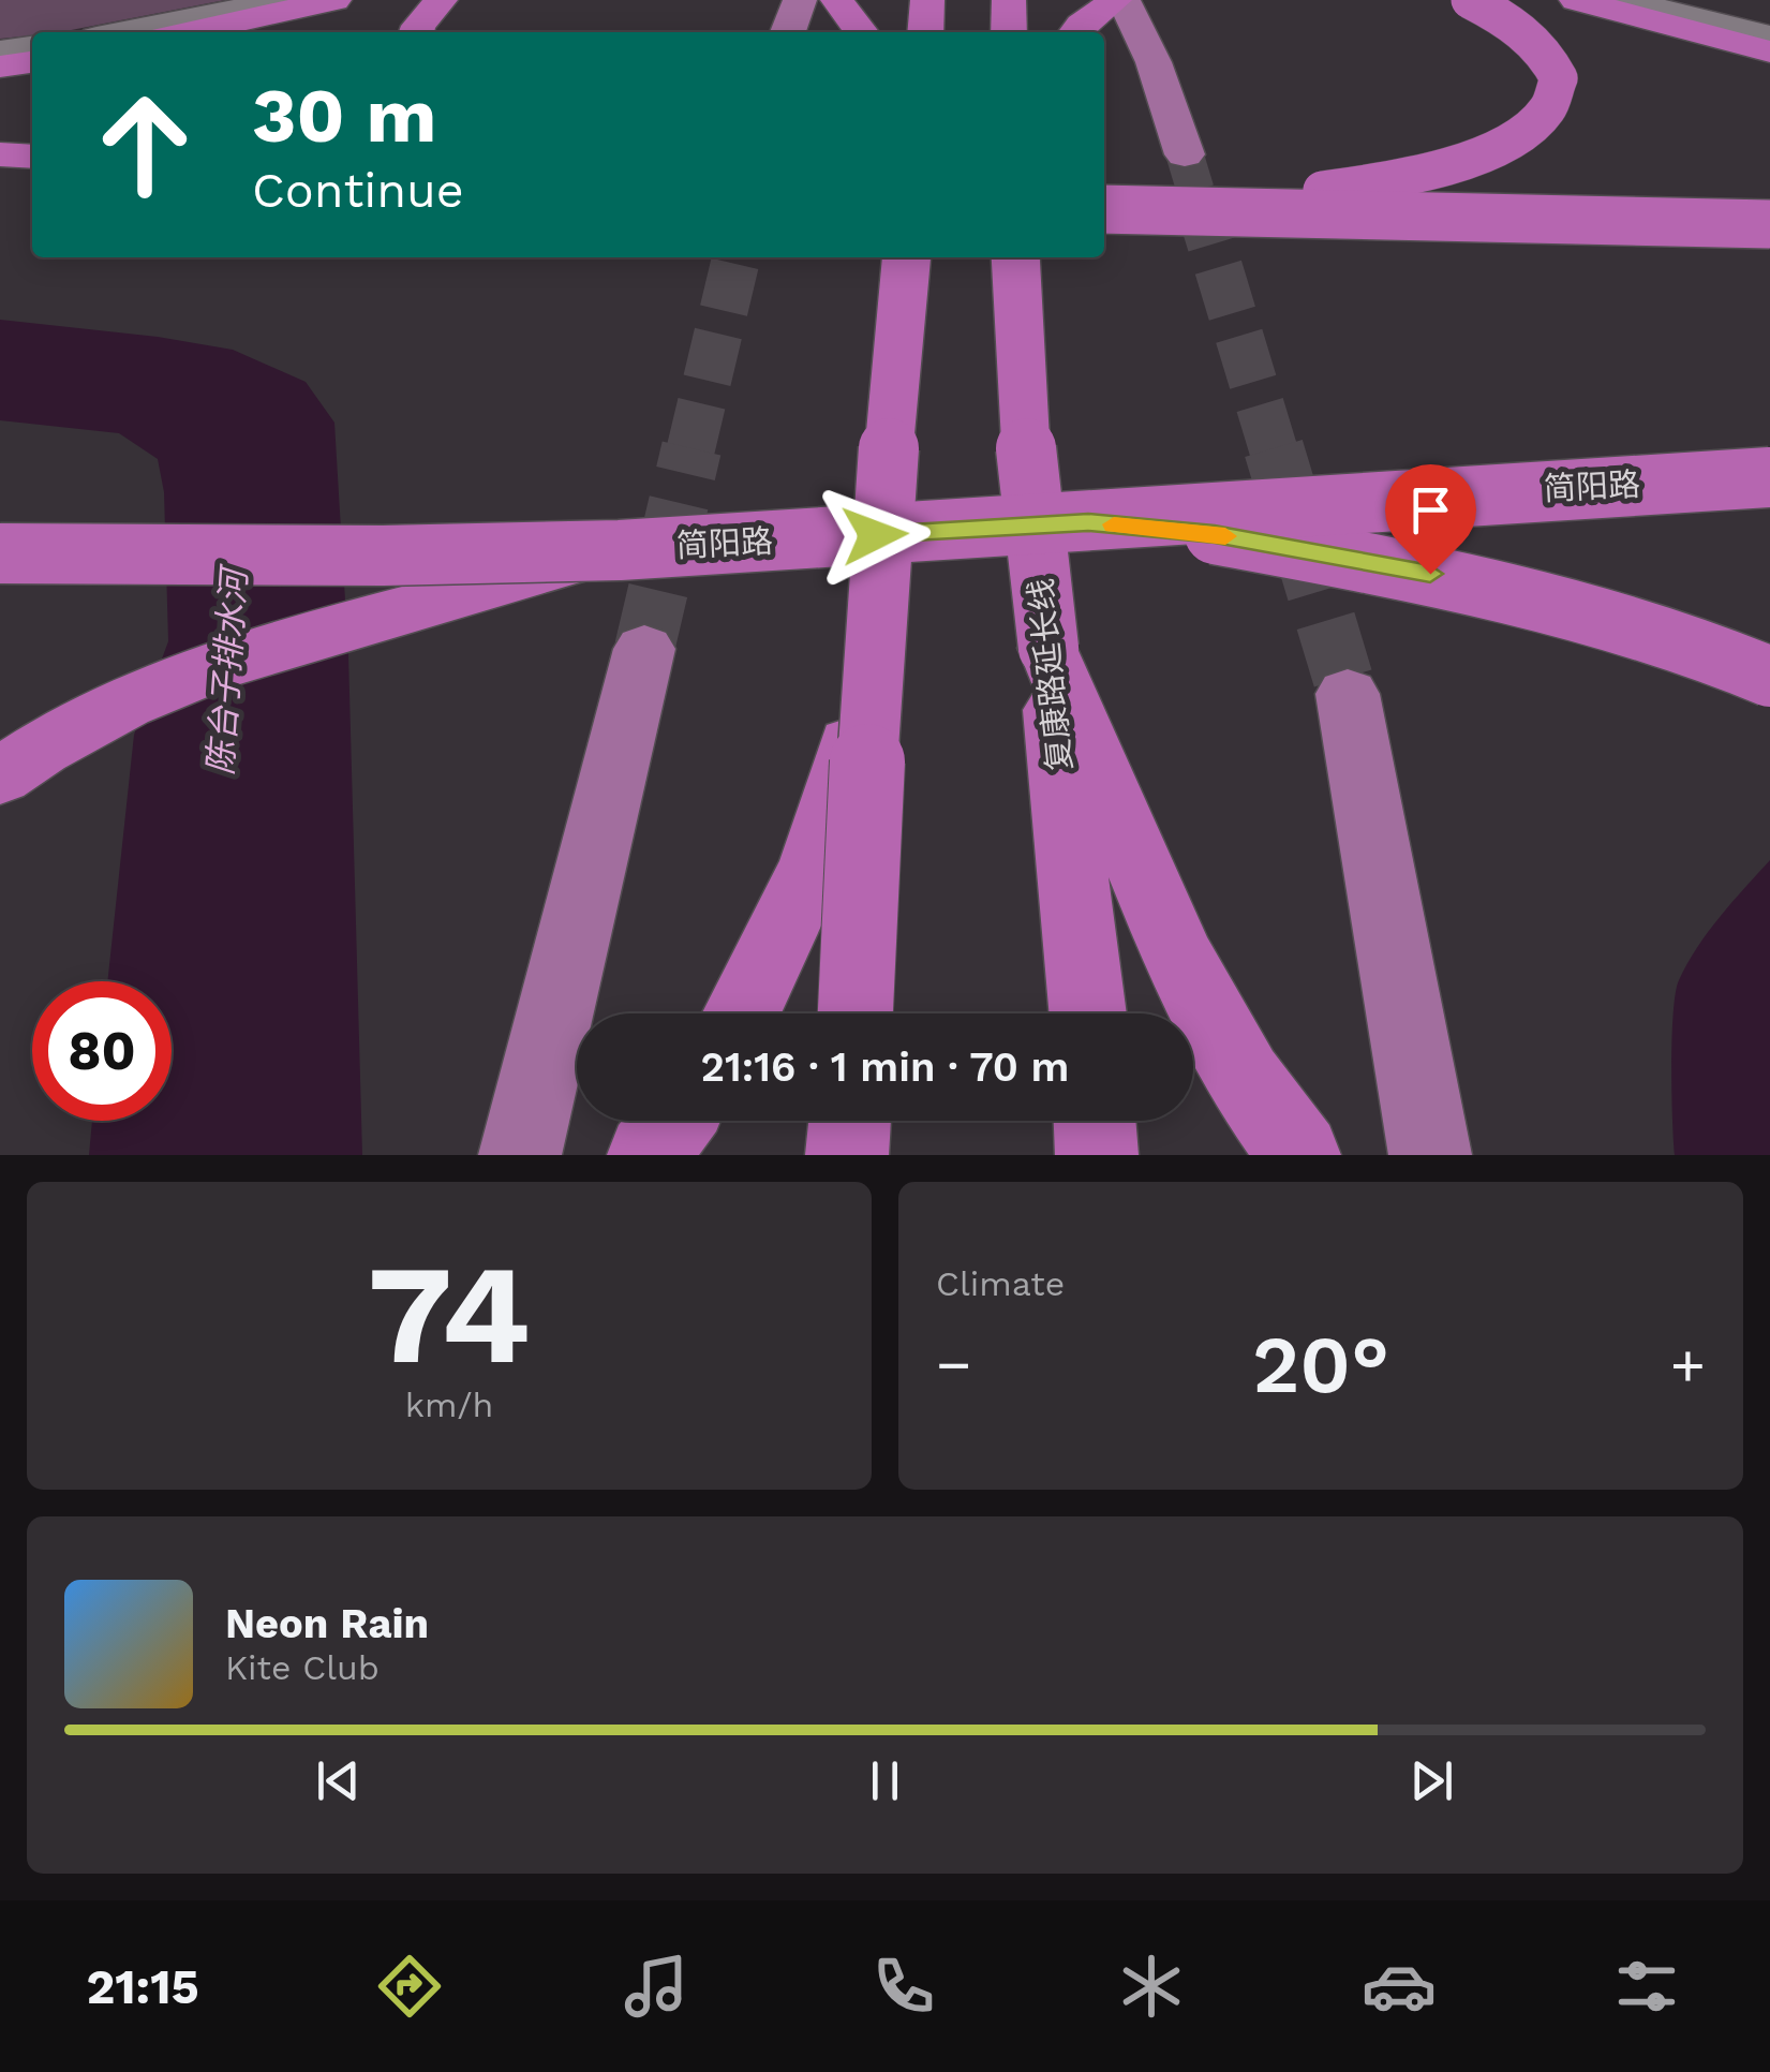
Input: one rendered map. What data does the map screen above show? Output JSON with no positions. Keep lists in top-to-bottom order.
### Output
{
  "streets": {
    "highway": ["简阳路", "复康路延长线"]
  },
  "water": ["陈台子排水河"],
  "page": {
    "turn": ["30 m", "Continue"],
    "limit": "80",
    "trip": "21:16 · 1 min · 70 m",
    "tile": [
      ["74", "km/h"],
      "Climate"
    ],
    "heat": ["−", "20°", "+"],
    "song": ["Neon Rain", "Kite Club"],
    "tabs": "21:15"
  }
}
